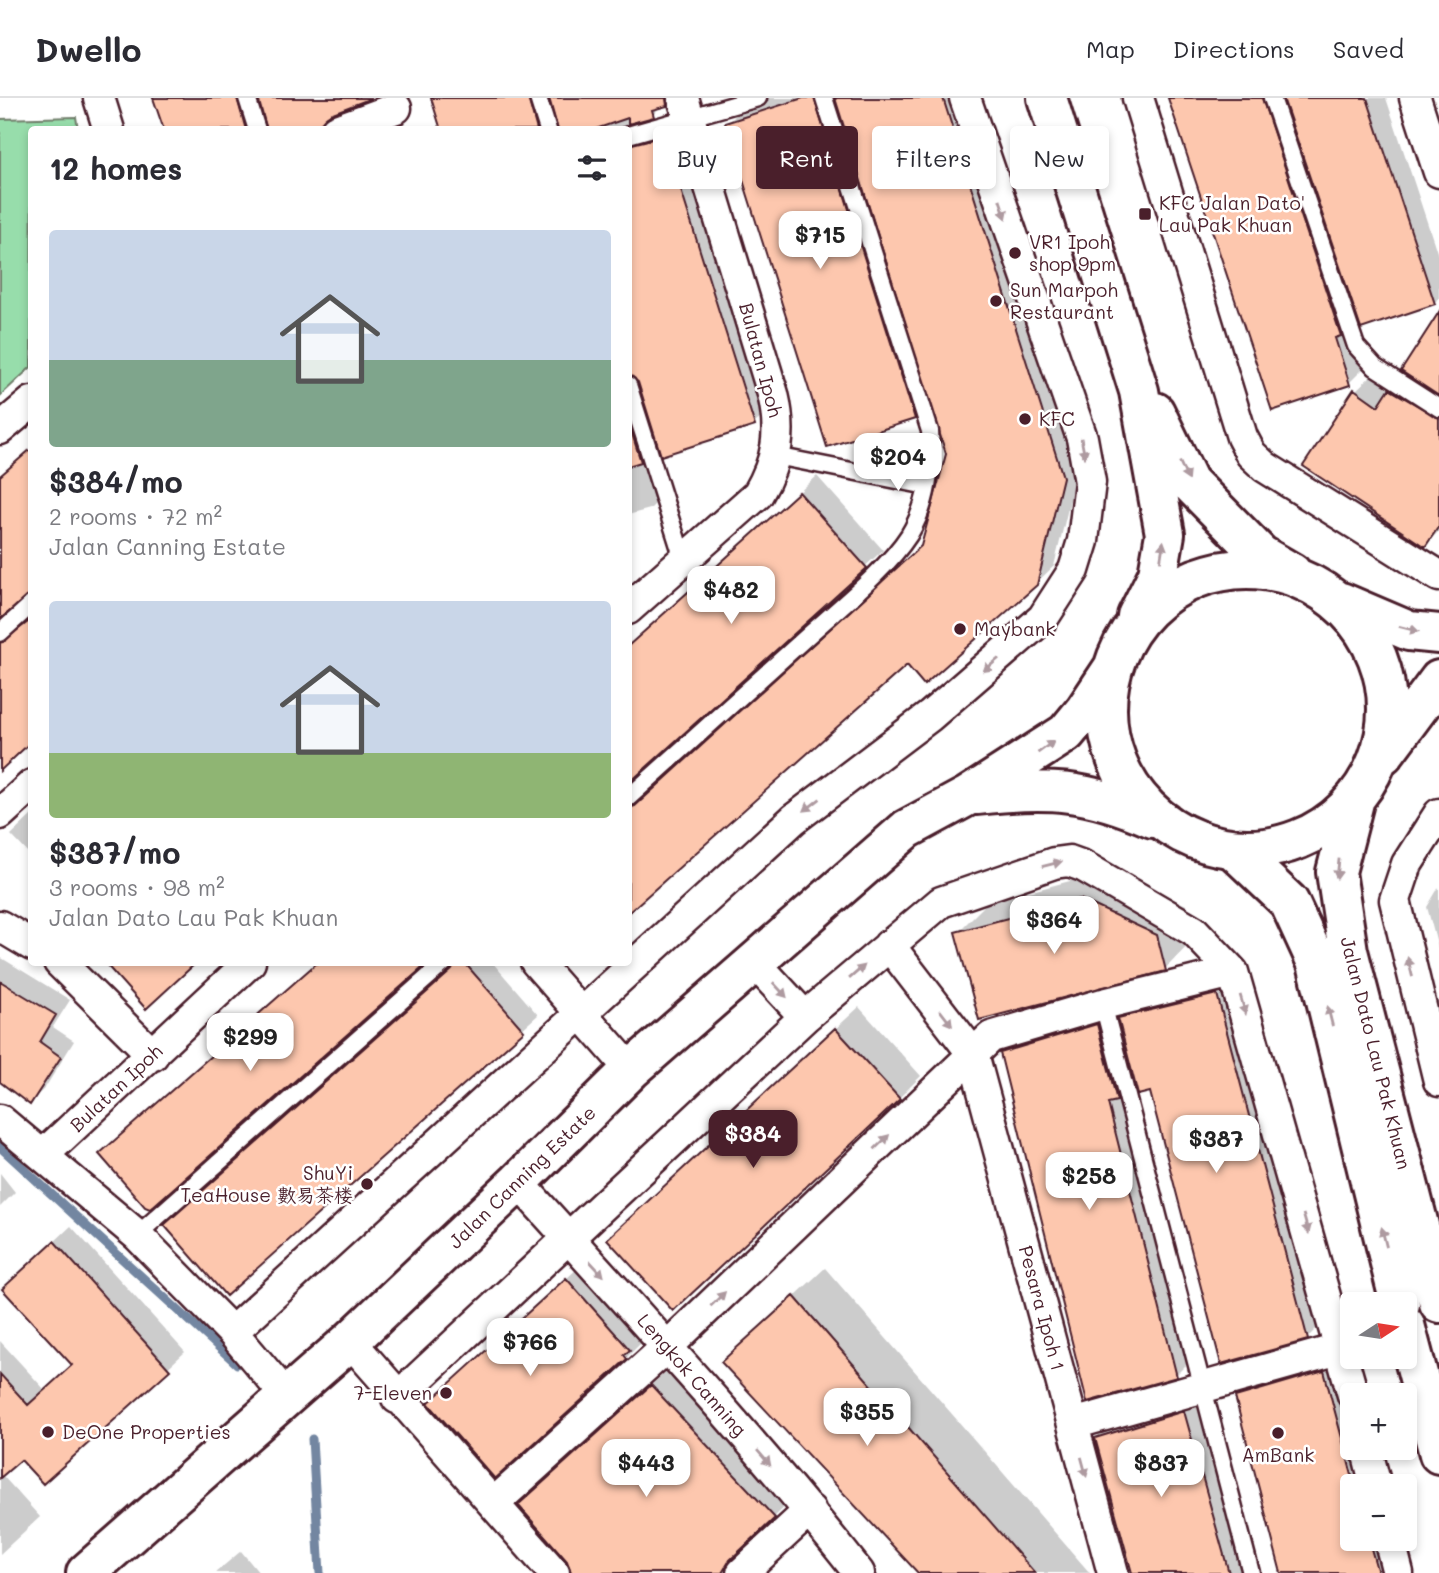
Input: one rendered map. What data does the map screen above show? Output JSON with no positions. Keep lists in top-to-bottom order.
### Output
{
  "streets": {
    "main road": ["Jalan Dato Lau Pak Khuan", "Jalan Canning Estate"],
    "street": ["Bulatan Ipoh", "Pesara Ipoh 1", "Lengkok Canning"]
  },
  "crossings": [
    ["Jalan Canning Estate", "Lengkok Canning"]
  ],
  "one_way": ["Pesara Ipoh 1"],
  "places": {
    "transit": ["KFC Jalan Dato' Lau Pak Khuan"],
    "other": [
      "VR1 Ipoh shop 9pm",
      "Sun Marpoh Restaurant",
      "KFC",
      "Maybank",
      "ShuYi TeaHouse 數易茶楼",
      "7-Eleven",
      "DeOne Properties",
      "AmBank"
    ]
  },
  "north": "right",
  "page": {
    "header": "Dwello",
    "nav": ["Map", "Directions", "Saved"],
    "chip": [
      "Buy",
      "Rent",
      "Filters",
      "New"
    ],
    "heading": "12 homes",
    "list": [
      {
        "name": "$384/mo",
        "note": "2 rooms · 72 m² · Jalan Canning Estate"
      },
      {
        "name": "$387/mo",
        "note": "3 rooms · 98 m² · Jalan Dato Lau Pak Khuan"
      }
    ],
    "price": [
      "$715",
      "$204",
      "$482",
      "$364",
      "$299",
      "$384",
      "$387",
      "$258",
      "$766",
      "$355",
      "$443",
      "$837"
    ],
    "map_buttons": ["+", "−"]
  }
}
